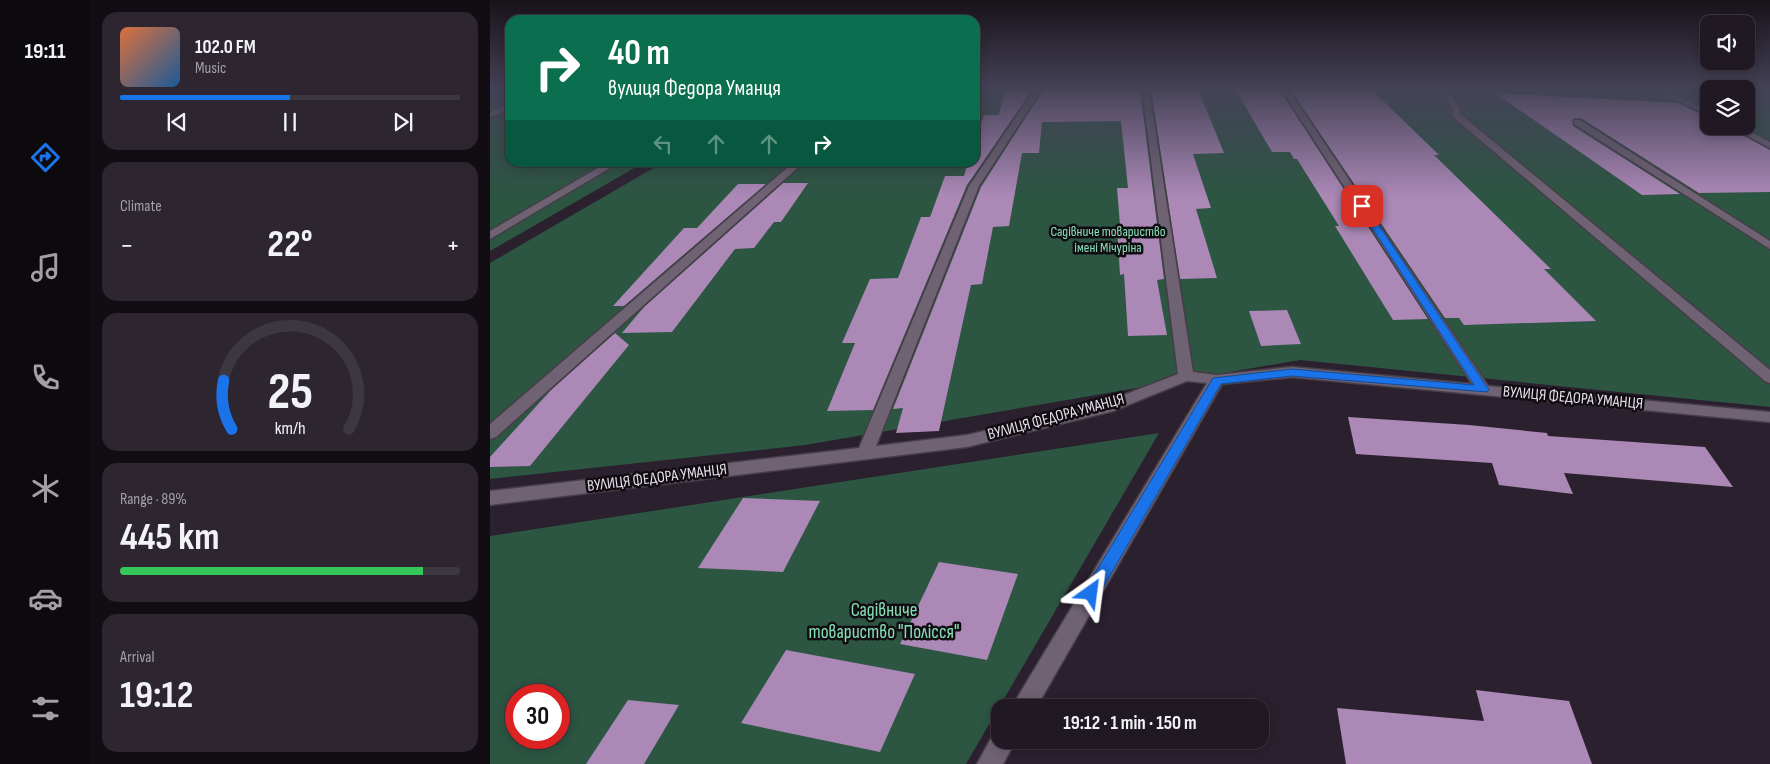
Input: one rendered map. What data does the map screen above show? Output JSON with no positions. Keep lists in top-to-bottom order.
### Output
{
  "streets": {
    "street": ["ВУЛИЦЯ ФЕДОРА УМАНЦЯ"]
  },
  "parks": ["Садівниче товариство імені Мічуріна", "Садівниче товариство \"Полісся\""],
  "page": {
    "tabs": "19:11",
    "turn": ["40 m", "вулиця Федора Уманця"],
    "song": ["102.0 FM", "Music"],
    "tile": [
      "Climate",
      ["Range · 89%", "445 km"],
      ["Arrival", "19:12"]
    ],
    "heat": ["−", "22°", "+"],
    "limit": "30",
    "trip": "19:12 · 1 min · 150 m",
    "gauge": ["25", "km/h"]
  }
}
